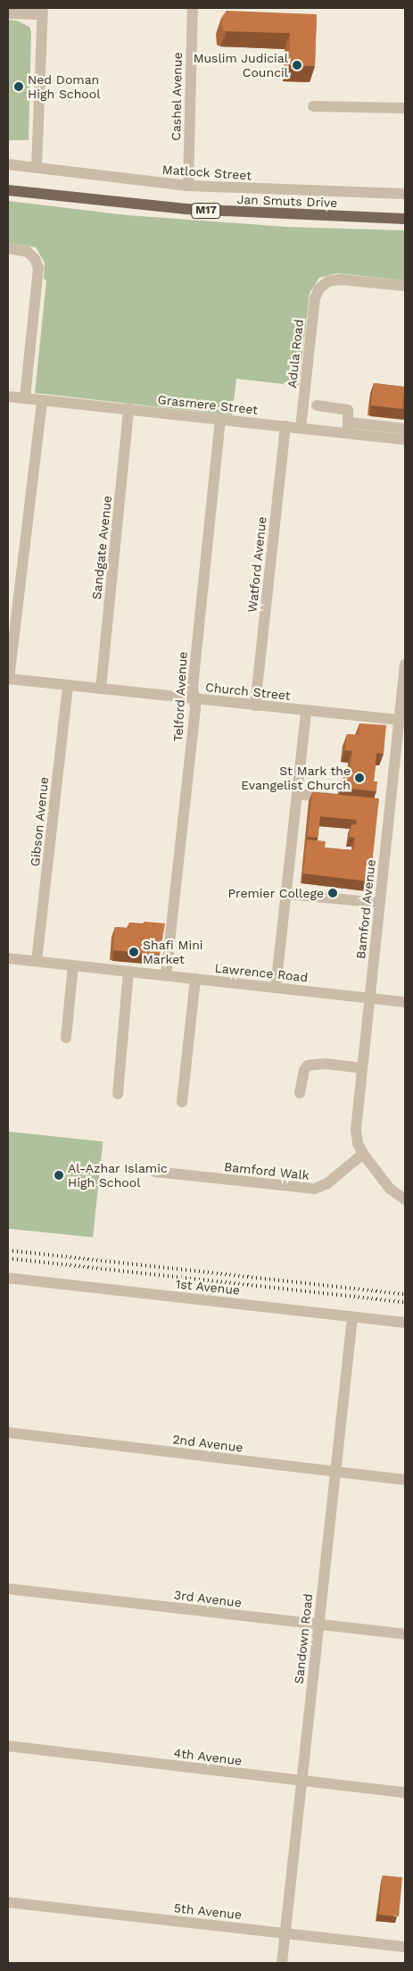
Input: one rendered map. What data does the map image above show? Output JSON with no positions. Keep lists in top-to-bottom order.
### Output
{
  "streets": {
    "main road": ["Jan Smuts Drive", "M17"],
    "street": [
      "Cashel Avenue",
      "Matlock Street",
      "Adula Road",
      "Grasmere Street",
      "Sandgate Avenue",
      "Watford Avenue",
      "Church Street",
      "Telford Avenue",
      "Gibson Avenue",
      "Bamford Avenue",
      "Lawrence Road",
      "Bamford Walk",
      "1st Avenue",
      "2nd Avenue",
      "3rd Avenue",
      "Sandown Road",
      "4th Avenue",
      "5th Avenue"
    ]
  },
  "crossings": [
    ["Cashel Avenue", "Matlock Street"],
    ["Adula Road", "Grasmere Street"],
    ["Grasmere Street", "Sandgate Avenue"],
    ["Grasmere Street", "Watford Avenue"],
    ["Grasmere Street", "Telford Avenue"],
    ["Sandgate Avenue", "Church Street"],
    ["Watford Avenue", "Church Street"],
    ["Church Street", "Telford Avenue"],
    ["Church Street", "Gibson Avenue"],
    ["Church Street", "Bamford Avenue"],
    ["Telford Avenue", "Lawrence Road"],
    ["Gibson Avenue", "Lawrence Road"],
    ["Bamford Avenue", "Lawrence Road"],
    ["Bamford Avenue", "Bamford Walk"],
    ["1st Avenue", "Sandown Road"],
    ["2nd Avenue", "Sandown Road"],
    ["3rd Avenue", "Sandown Road"],
    ["Sandown Road", "4th Avenue"],
    ["Sandown Road", "5th Avenue"]
  ],
  "places": [
    "Muslim Judicial Council",
    "Ned Doman High School",
    "St Mark the Evangelist Church",
    "Premier College",
    "Shafi Mini Market",
    "Al-Azhar Islamic High School"
  ]
}
